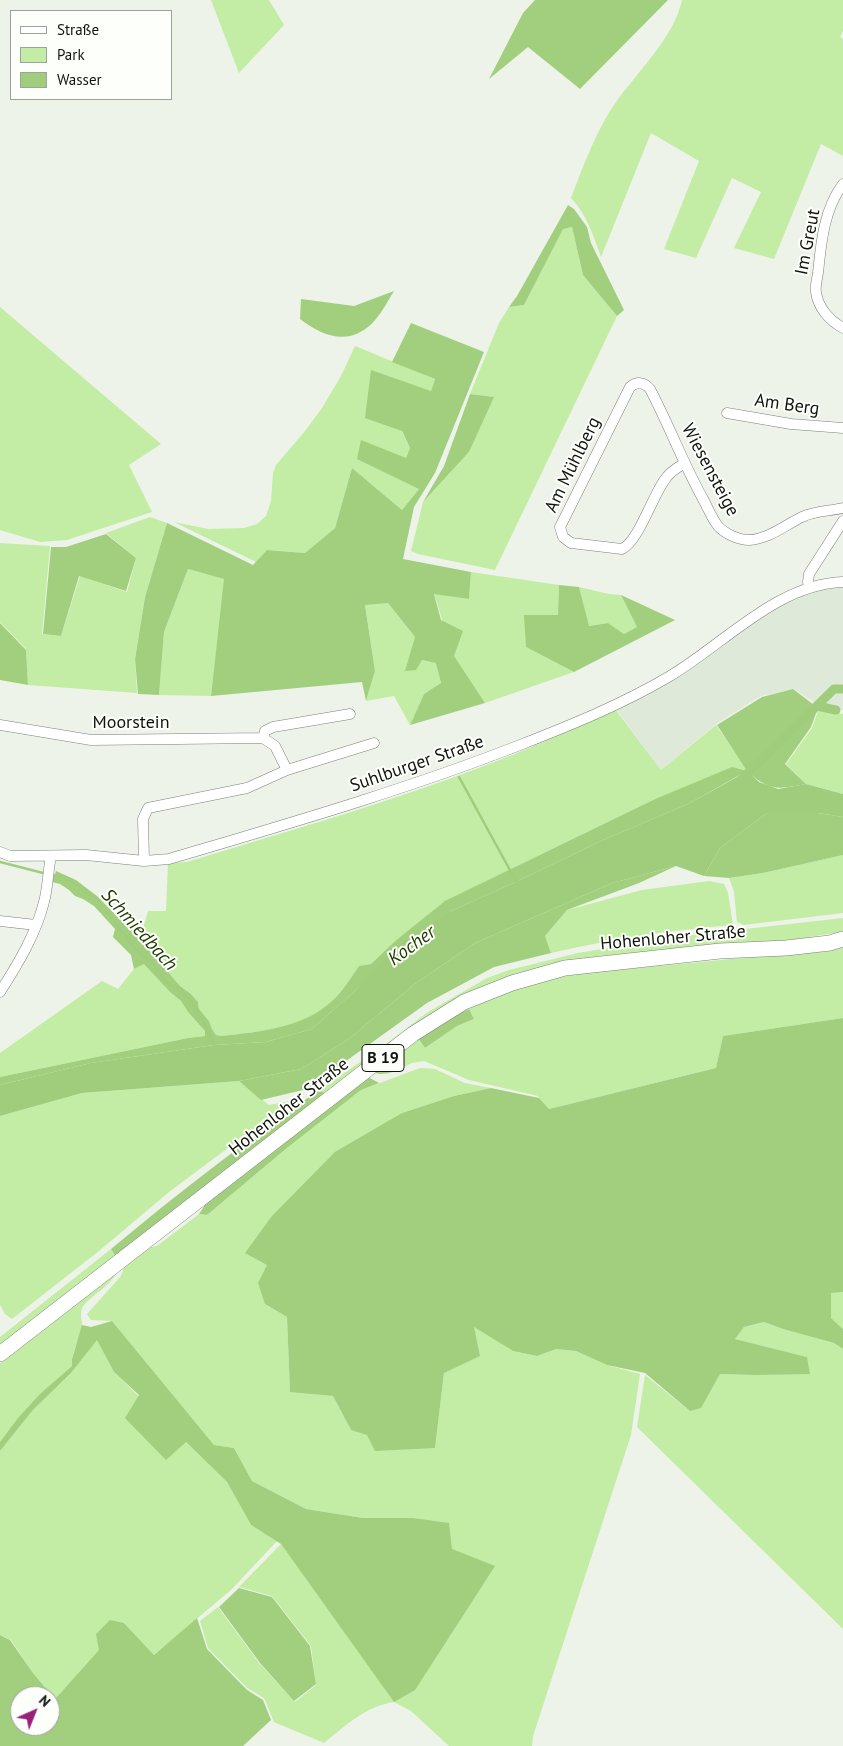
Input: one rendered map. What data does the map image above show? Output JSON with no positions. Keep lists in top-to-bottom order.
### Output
{
  "streets": {
    "main road": ["Hohenloher Straße", "B 19"],
    "street": [
      "Im Greut",
      "Am Berg",
      "Am Mühlberg",
      "Wiesensteige",
      "Moorstein",
      "Suhlburger Straße"
    ]
  },
  "crossings": [
    ["Am Mühlberg", "Wiesensteige"]
  ],
  "water": ["Schmiedbach", "Kocher"],
  "legend": ["Straße", "Park", "Wasser"],
  "north": "top right"
}
